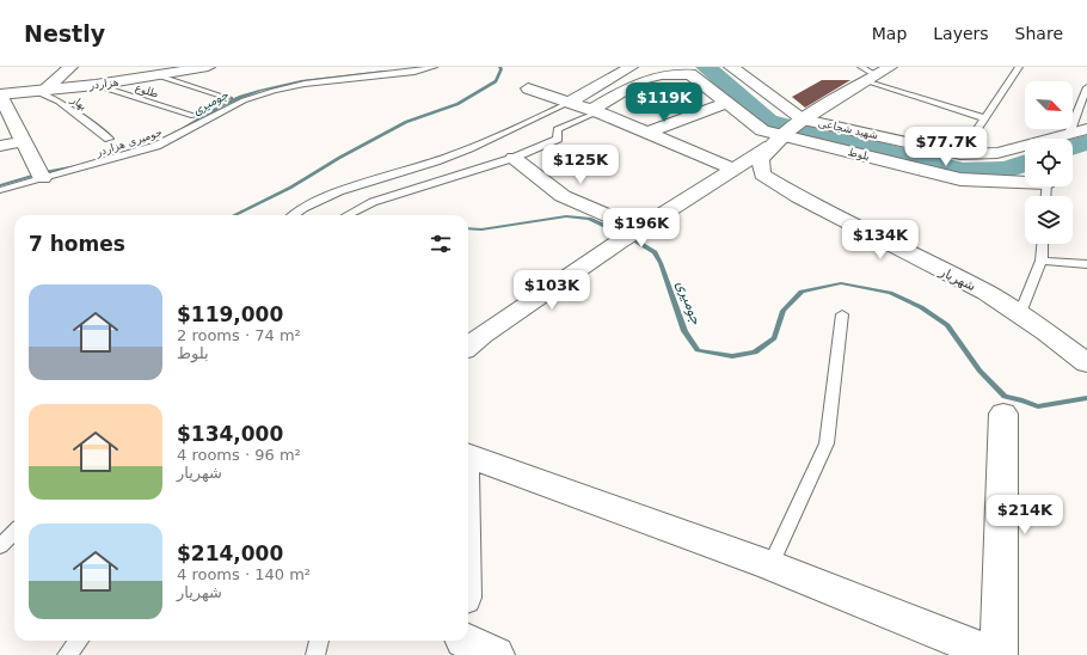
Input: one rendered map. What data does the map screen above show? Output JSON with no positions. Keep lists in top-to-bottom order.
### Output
{
  "streets": {
    "street": [
      "هزاردر",
      "شهید شجاعی",
      "بلوط",
      "شهریار"
    ],
    "lane": ["طلوع", "بهار", "جومیری هزاردر"]
  },
  "crossings": [
    ["هزاردر", "طلوع"],
    ["هزاردر", "بهار"],
    ["شهید شجاعی", "بلوط"],
    ["شهید شجاعی", "شهریار"],
    ["بلوط", "شهریار"]
  ],
  "water": ["جومیری"],
  "north": "bottom right",
  "page": {
    "header": "Nestly",
    "nav": ["Map", "Layers", "Share"],
    "price": [
      "$119K",
      "$77.7K",
      "$125K",
      "$196K",
      "$134K",
      "$103K",
      "$214K"
    ],
    "heading": "7 homes",
    "list": [
      {
        "name": "$119,000",
        "note": "2 rooms · 74 m² · بلوط"
      },
      {
        "name": "$134,000",
        "note": "4 rooms · 96 m² · شهریار"
      },
      {
        "name": "$214,000",
        "note": "4 rooms · 140 m² · شهریار"
      }
    ]
  }
}
